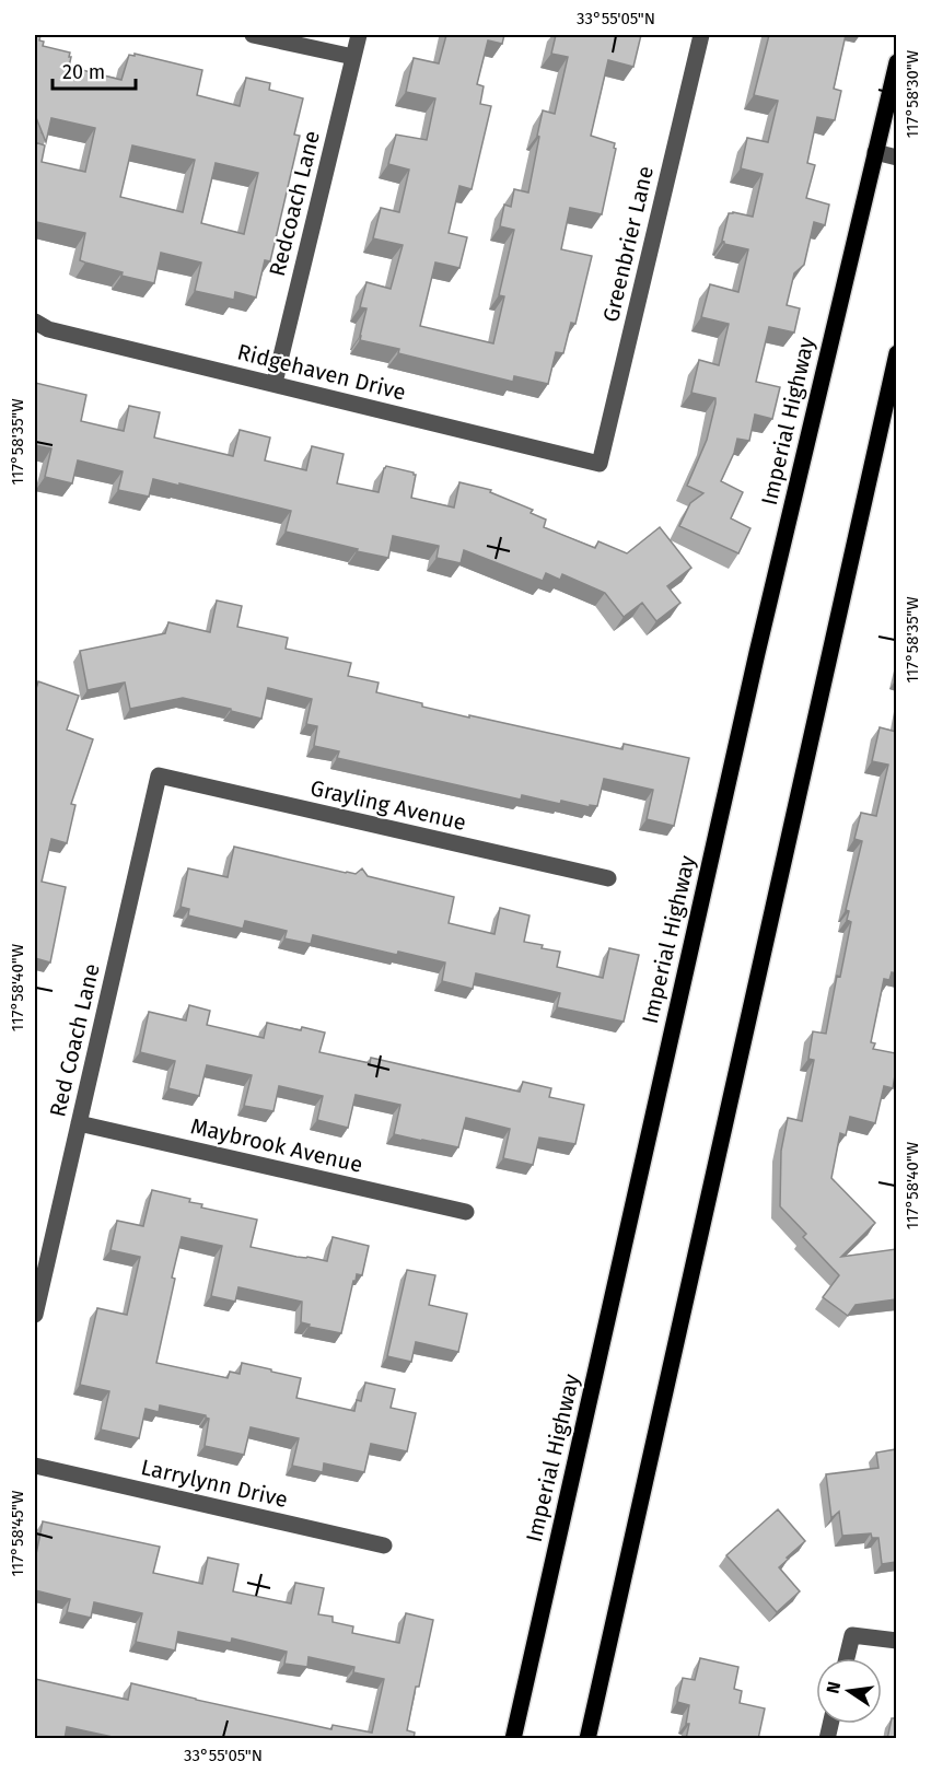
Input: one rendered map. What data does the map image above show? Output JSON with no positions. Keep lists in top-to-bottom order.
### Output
{
  "streets": {
    "main road": ["Imperial Highway"],
    "street": [
      "Redcoach Lane",
      "Greenbrier Lane",
      "Ridgehaven Drive",
      "Grayling Avenue",
      "Red Coach Lane",
      "Maybrook Avenue",
      "Larrylynn Drive"
    ]
  },
  "crossings": [
    ["Redcoach Lane", "Ridgehaven Drive"],
    ["Greenbrier Lane", "Ridgehaven Drive"],
    ["Grayling Avenue", "Red Coach Lane"],
    ["Red Coach Lane", "Maybrook Avenue"]
  ],
  "scale_bar": "20 m",
  "north": "left",
  "coordinates": [
    "33°55'05\"N",
    "117°58'30\"W",
    "117°58'35\"W",
    "117°58'40\"W",
    "117°58'45\"W"
  ]
}
